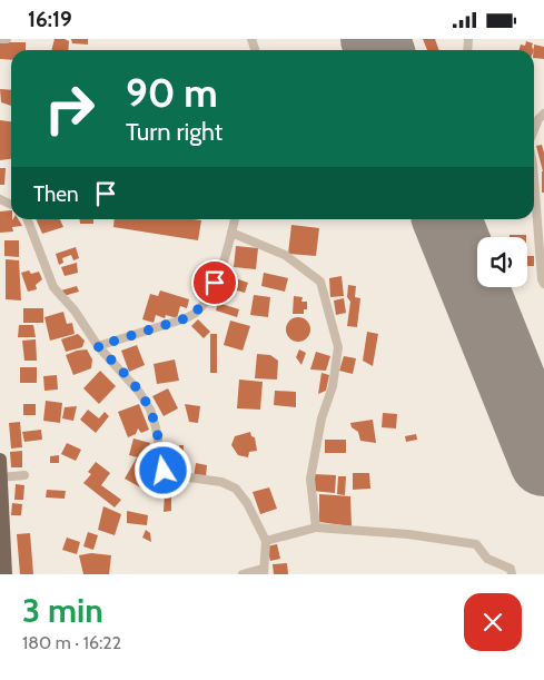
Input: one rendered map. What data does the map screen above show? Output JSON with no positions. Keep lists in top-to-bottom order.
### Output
{
  "page": {
    "status": "16:19",
    "turn": ["90 m", "Turn right"],
    "then": "Then",
    "heading": ["3 min", "180 m · 16:22"]
  }
}
